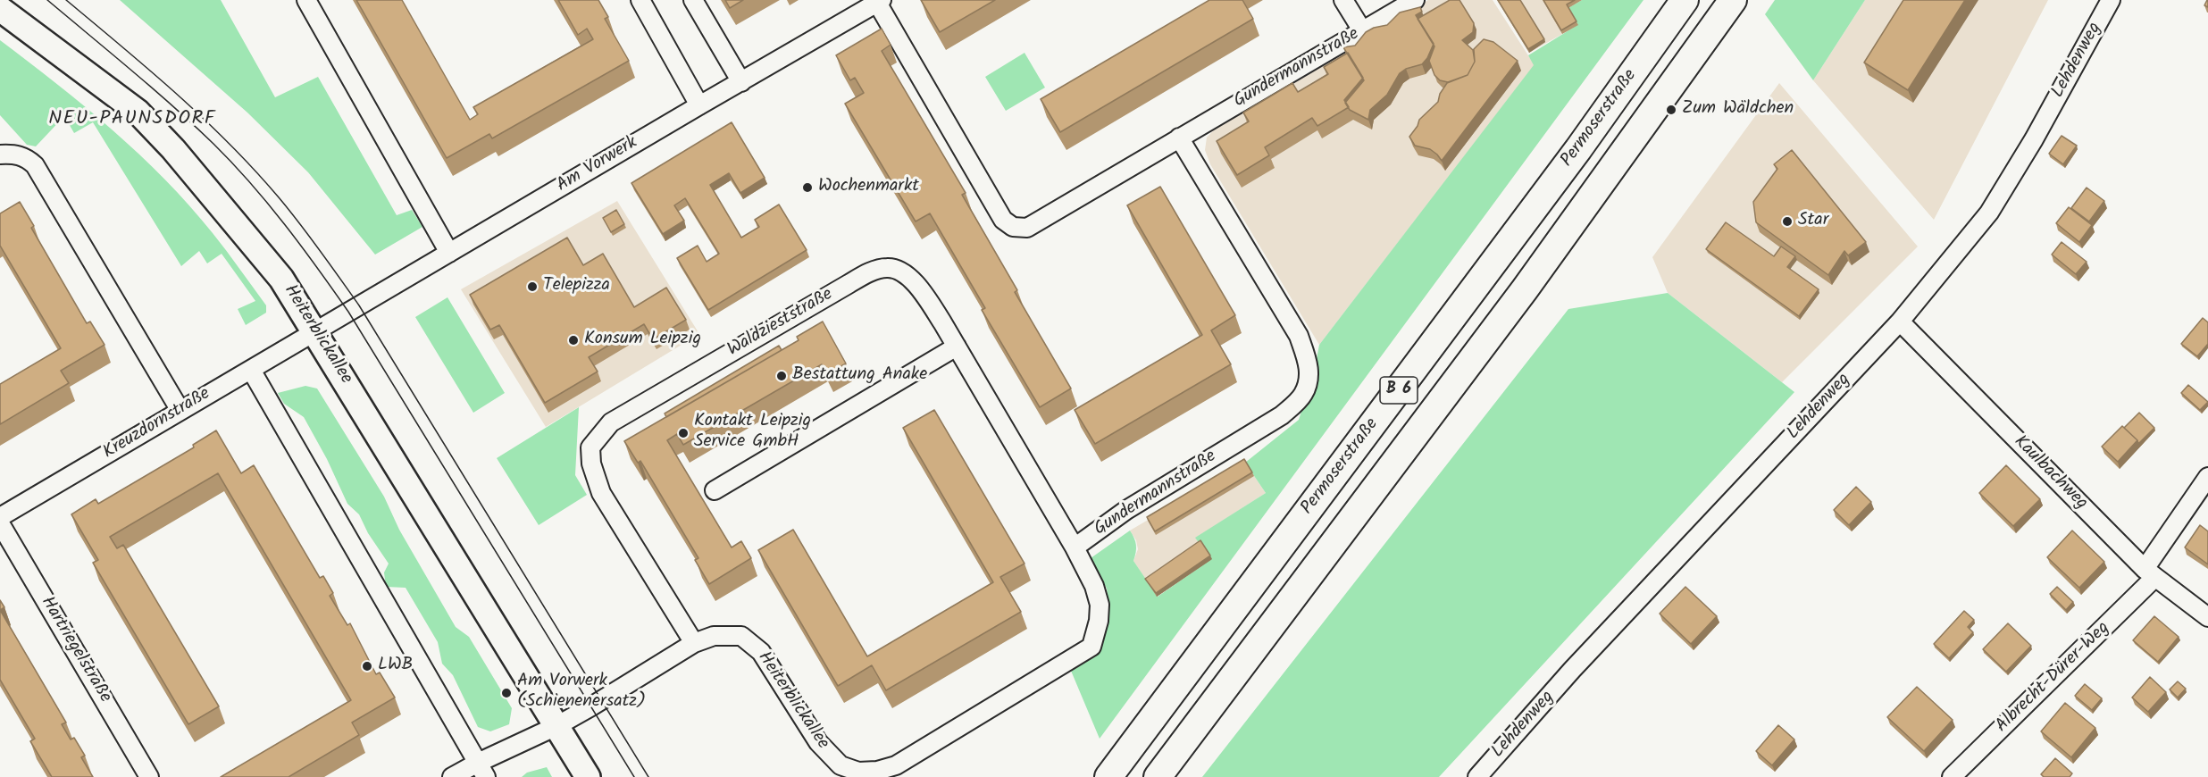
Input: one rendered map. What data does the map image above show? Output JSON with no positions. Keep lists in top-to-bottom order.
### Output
{
  "streets": {
    "main road": ["Permoserstraße", "Heiterblickallee", "B 6"],
    "street": [
      "Lehdenweg",
      "Gundermannstraße",
      "Am Vorwerk",
      "Waldzieststraße",
      "Kreuzdornstraße",
      "Kaulbachweg",
      "Hartriegelstraße",
      "Albrecht-Dürer-Weg"
    ]
  },
  "crossings": [
    ["Lehdenweg", "Kaulbachweg"],
    ["Gundermannstraße", "Am Vorwerk"],
    ["Gundermannstraße", "Waldzieststraße"],
    ["Gundermannstraße", "Heiterblickallee"],
    ["Am Vorwerk", "Heiterblickallee"],
    ["Am Vorwerk", "Kreuzdornstraße"],
    ["Waldzieststraße", "Heiterblickallee"],
    ["Heiterblickallee", "Kreuzdornstraße"],
    ["Kaulbachweg", "Albrecht-Dürer-Weg"]
  ],
  "districts": ["NEU-PAUNSDORF"],
  "places": [
    "Zum Wäldchen",
    "Wochenmarkt",
    "Star",
    "Telepizza",
    "Konsum Leipzig",
    "Bestattung Anake",
    "Kontakt Leipzig Service GmbH",
    "LWB",
    "Am Vorwerk (Schienenersatz)"
  ]
}
